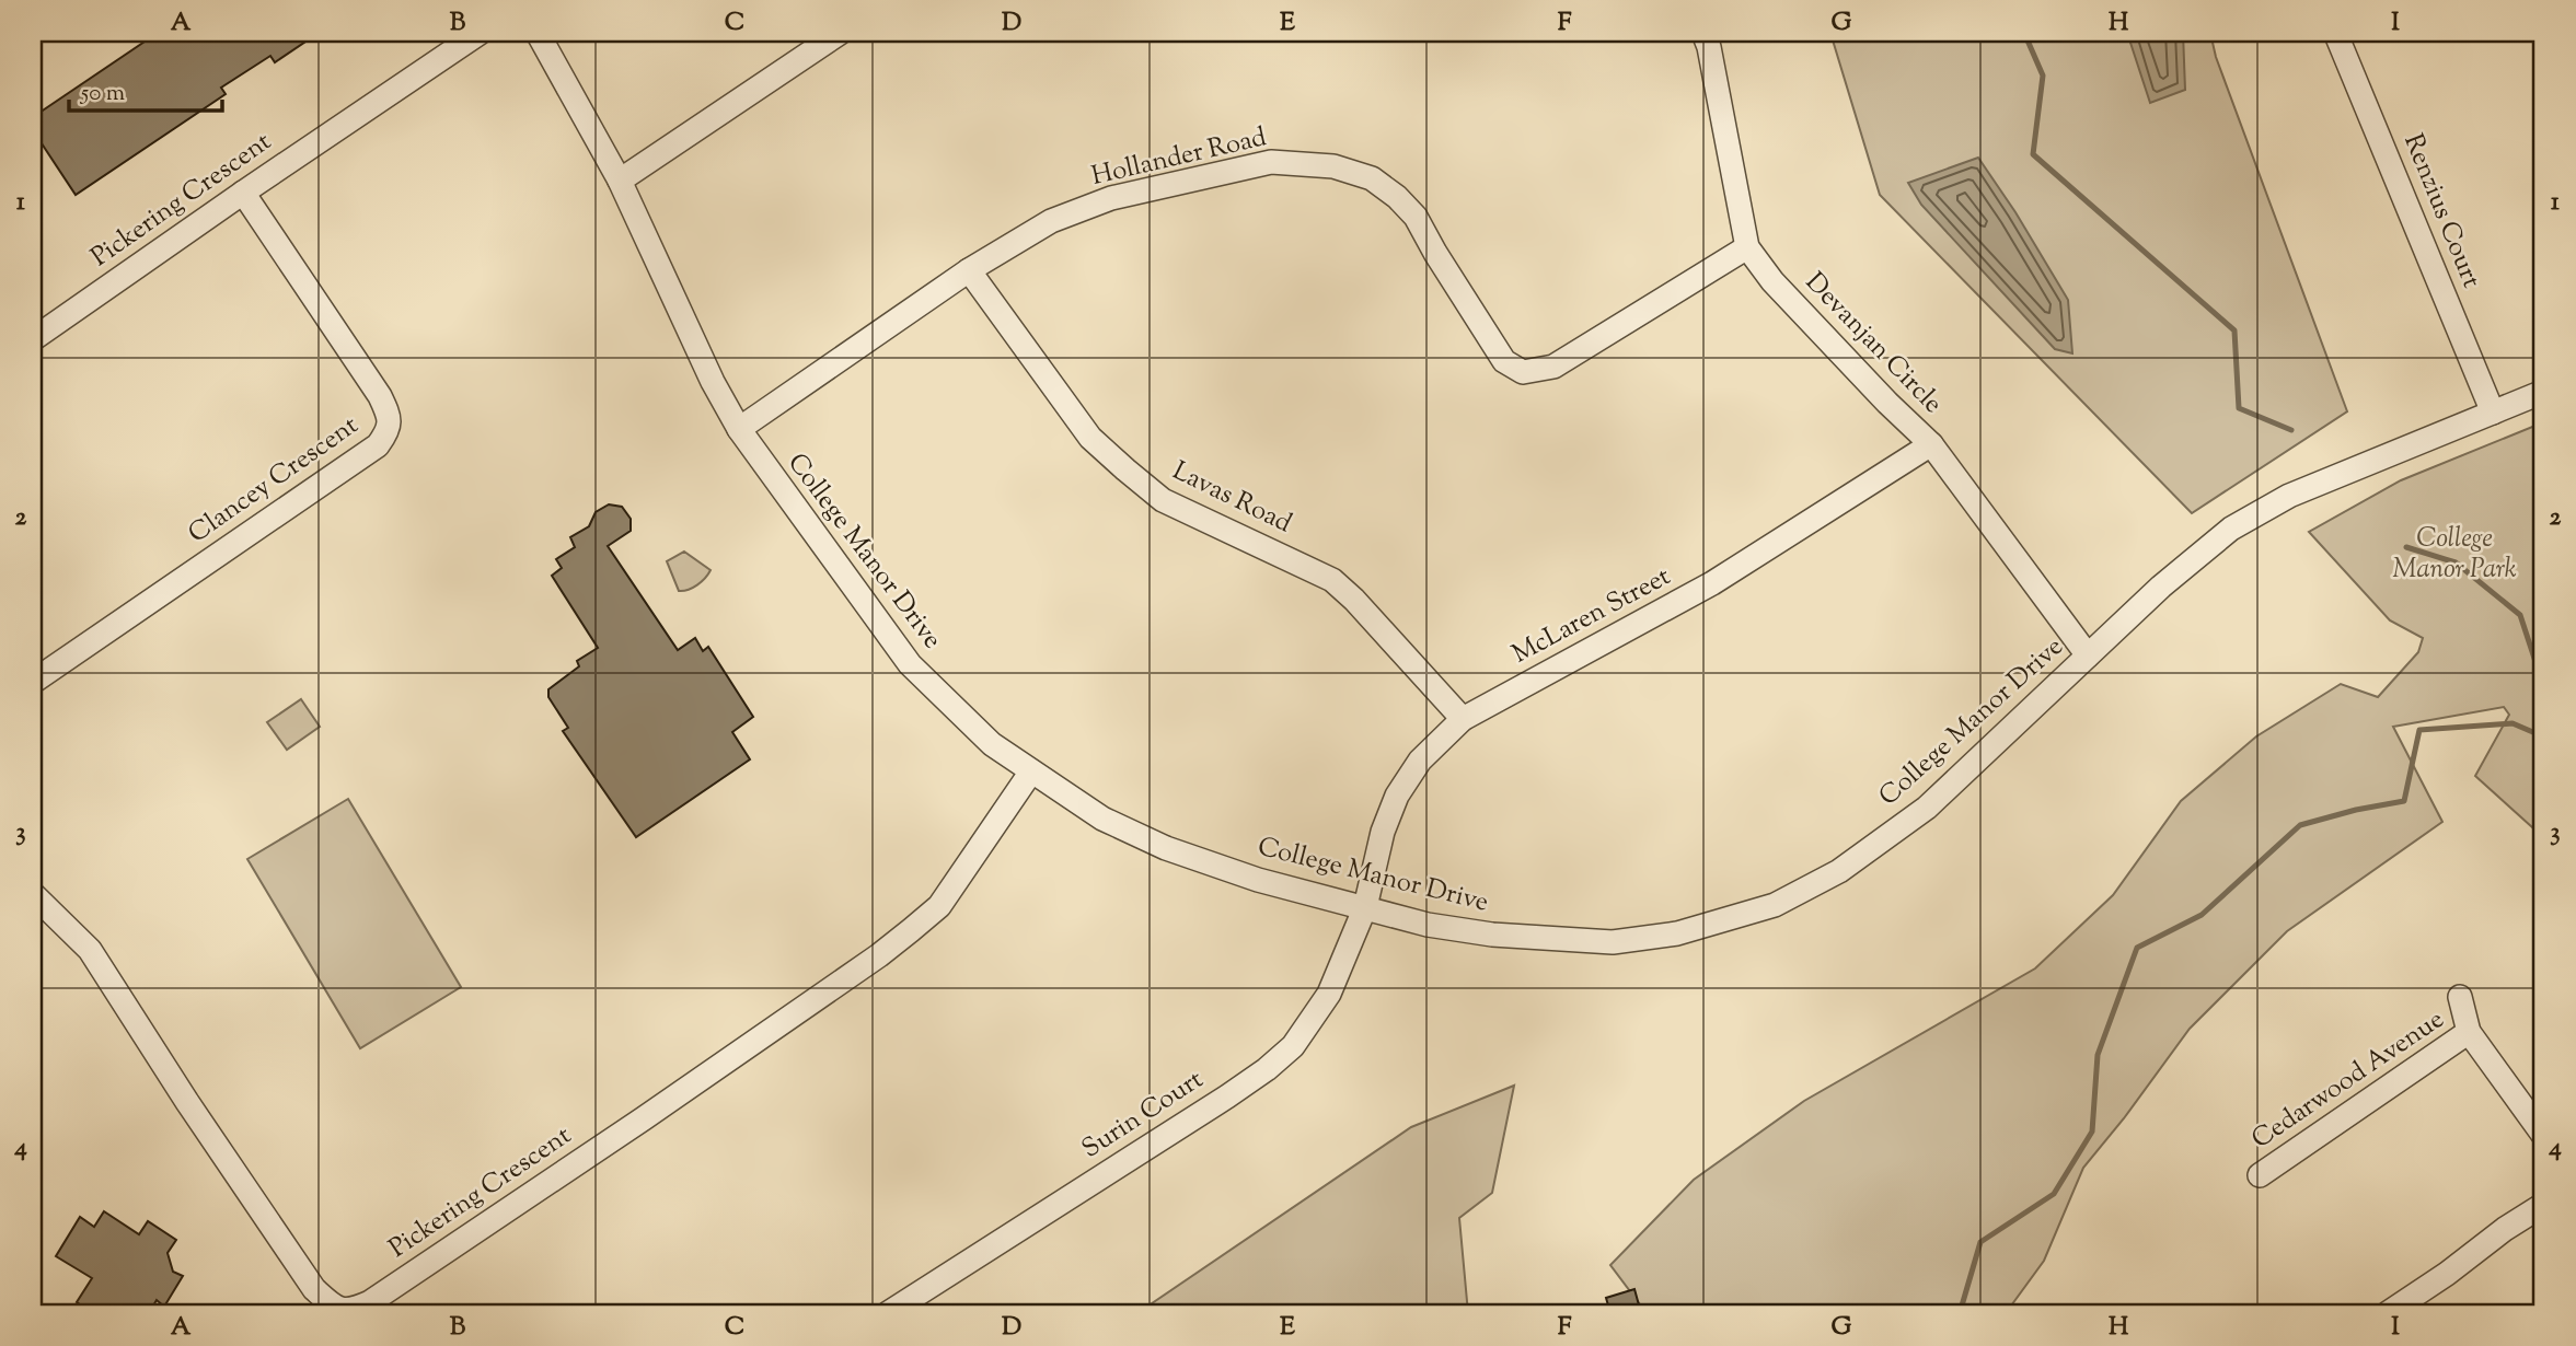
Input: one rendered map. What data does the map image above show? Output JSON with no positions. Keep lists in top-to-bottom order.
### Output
{
  "streets": {
    "street": [
      "Hollander Road",
      "Pickering Crescent",
      "Renzius Court",
      "Devanjan Circle",
      "Clancey Crescent",
      "Lavas Road",
      "College Manor Drive",
      "McLaren Street",
      "Cedarwood Avenue",
      "Surin Court"
    ]
  },
  "crossings": [
    ["Hollander Road", "Devanjan Circle"],
    ["Hollander Road", "Lavas Road"],
    ["Hollander Road", "College Manor Drive"],
    ["Pickering Crescent", "Clancey Crescent"],
    ["Pickering Crescent", "College Manor Drive"],
    ["Renzius Court", "College Manor Drive"],
    ["Devanjan Circle", "College Manor Drive"],
    ["Devanjan Circle", "McLaren Street"],
    ["Lavas Road", "McLaren Street"],
    ["College Manor Drive", "McLaren Street"],
    ["College Manor Drive", "Surin Court"],
    ["McLaren Street", "Surin Court"]
  ],
  "parks": ["College Manor Park"],
  "scale_bar": "50 m",
  "grid": {
    "columns": [
      "A",
      "B",
      "C",
      "D",
      "E",
      "F",
      "G",
      "H",
      "I"
    ],
    "rows": [
      "1",
      "2",
      "3",
      "4"
    ]
  }
}
